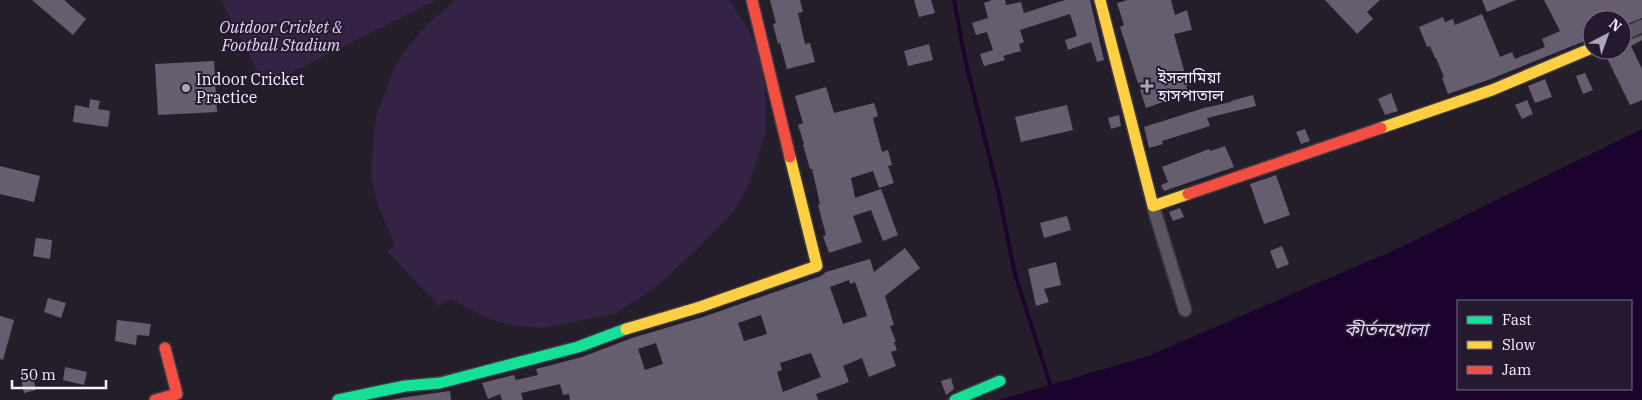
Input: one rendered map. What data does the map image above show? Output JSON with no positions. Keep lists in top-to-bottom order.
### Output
{
  "water": ["কীর্তনখোলা"],
  "parks": ["Outdoor Cricket & Football Stadium"],
  "places": {
    "health": ["ইসলামিয়া হাসপাতাল"],
    "other": ["Indoor Cricket Practice"]
  },
  "legend": ["Fast", "Slow", "Jam"],
  "scale_bar": "50 m",
  "north": "top right"
}
